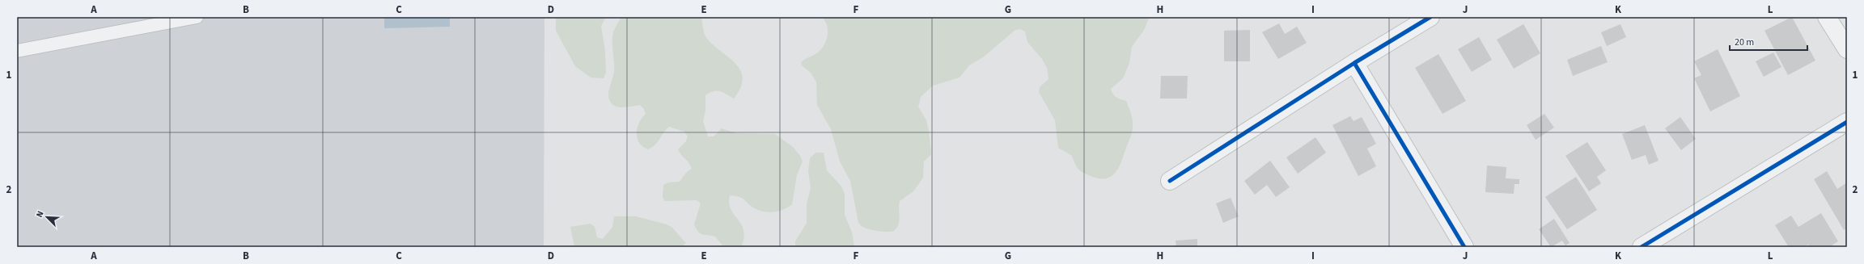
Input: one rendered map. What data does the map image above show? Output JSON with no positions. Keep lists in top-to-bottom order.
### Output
{
  "scale_bar": "20 m",
  "north": "top left",
  "grid": {
    "columns": [
      "A",
      "B",
      "C",
      "D",
      "E",
      "F",
      "G",
      "H",
      "I",
      "J",
      "K",
      "L"
    ],
    "rows": ["1", "2"]
  }
}
